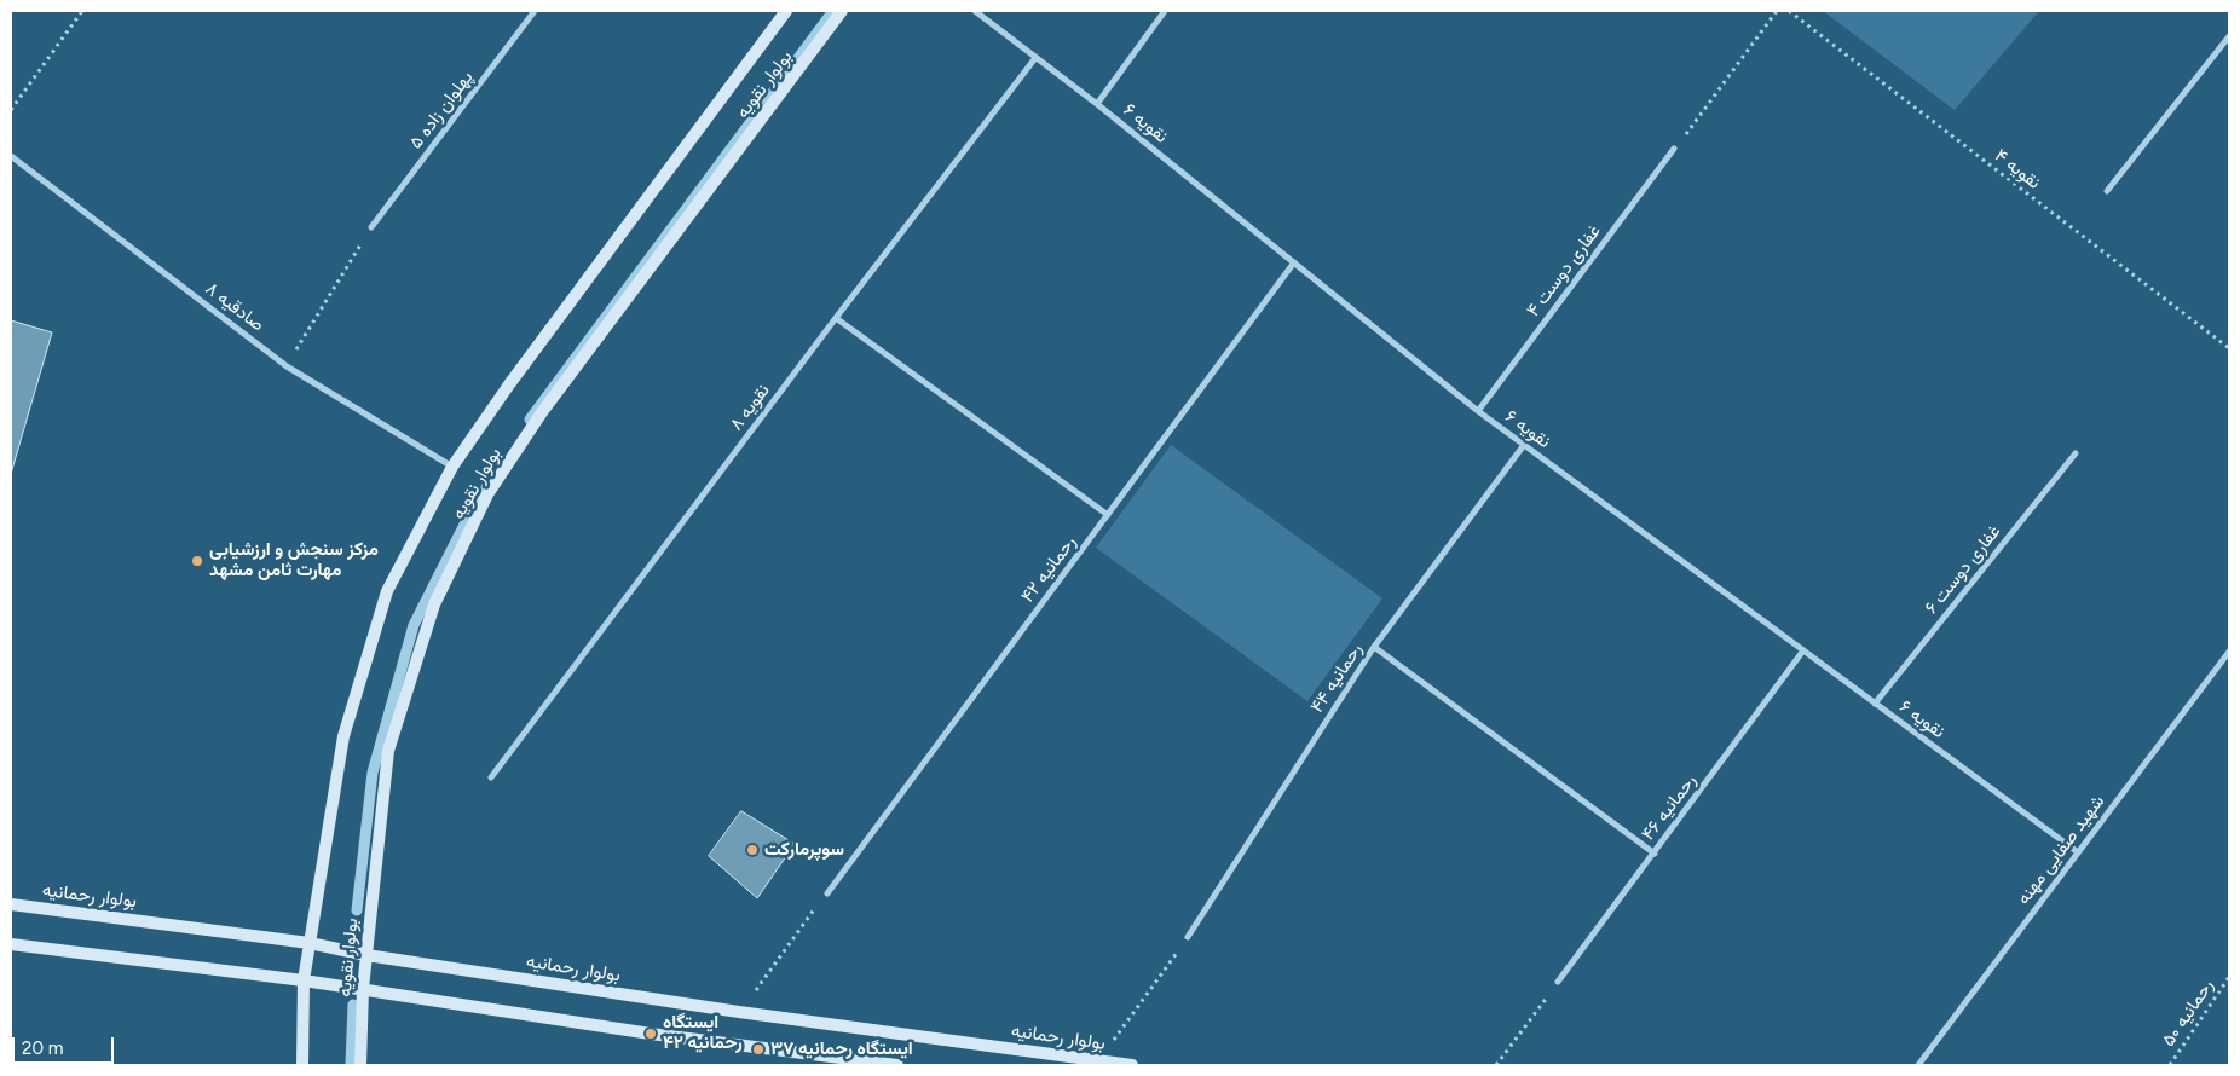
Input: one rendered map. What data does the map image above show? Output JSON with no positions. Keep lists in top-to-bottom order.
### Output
{
  "streets": {
    "main road": ["بولوار نقویه", "بولوار رحمانیه"],
    "street": [
      "پهلوان زاده ۵",
      "نقویه ۶",
      "غفاری دوست ۴",
      "صادقیه ۸",
      "نقویه ۸",
      "رحمانیه ۴۲",
      "غفاری دوست ۶",
      "رحمانیه ۴۴",
      "رحمانیه ۴۶",
      "شهید صفایی مهنه"
    ],
    "path": ["نقویه ۴", "رحمانیه ۵۰"]
  },
  "crossings": [
    ["بولوار نقویه", "صادقیه ۸"],
    ["بولوار نقویه", "بولوار رحمانیه"],
    ["نقویه ۶", "غفاری دوست ۴"],
    ["نقویه ۶", "نقویه ۸"],
    ["نقویه ۶", "رحمانیه ۴۲"],
    ["نقویه ۶", "غفاری دوست ۶"],
    ["نقویه ۶", "رحمانیه ۴۴"],
    ["نقویه ۶", "رحمانیه ۴۶"],
    ["نقویه ۶", "شهید صفایی مهنه"]
  ],
  "places": [
    "مزکز سنجش و ارزشیابی مهارت ثامن مشهد",
    "سوپرمارکت",
    "ایستگاه رحمانیه ۴۲",
    "ایستگاه رحمانیه ۳۷"
  ],
  "scale_bar": "20 m"
}
